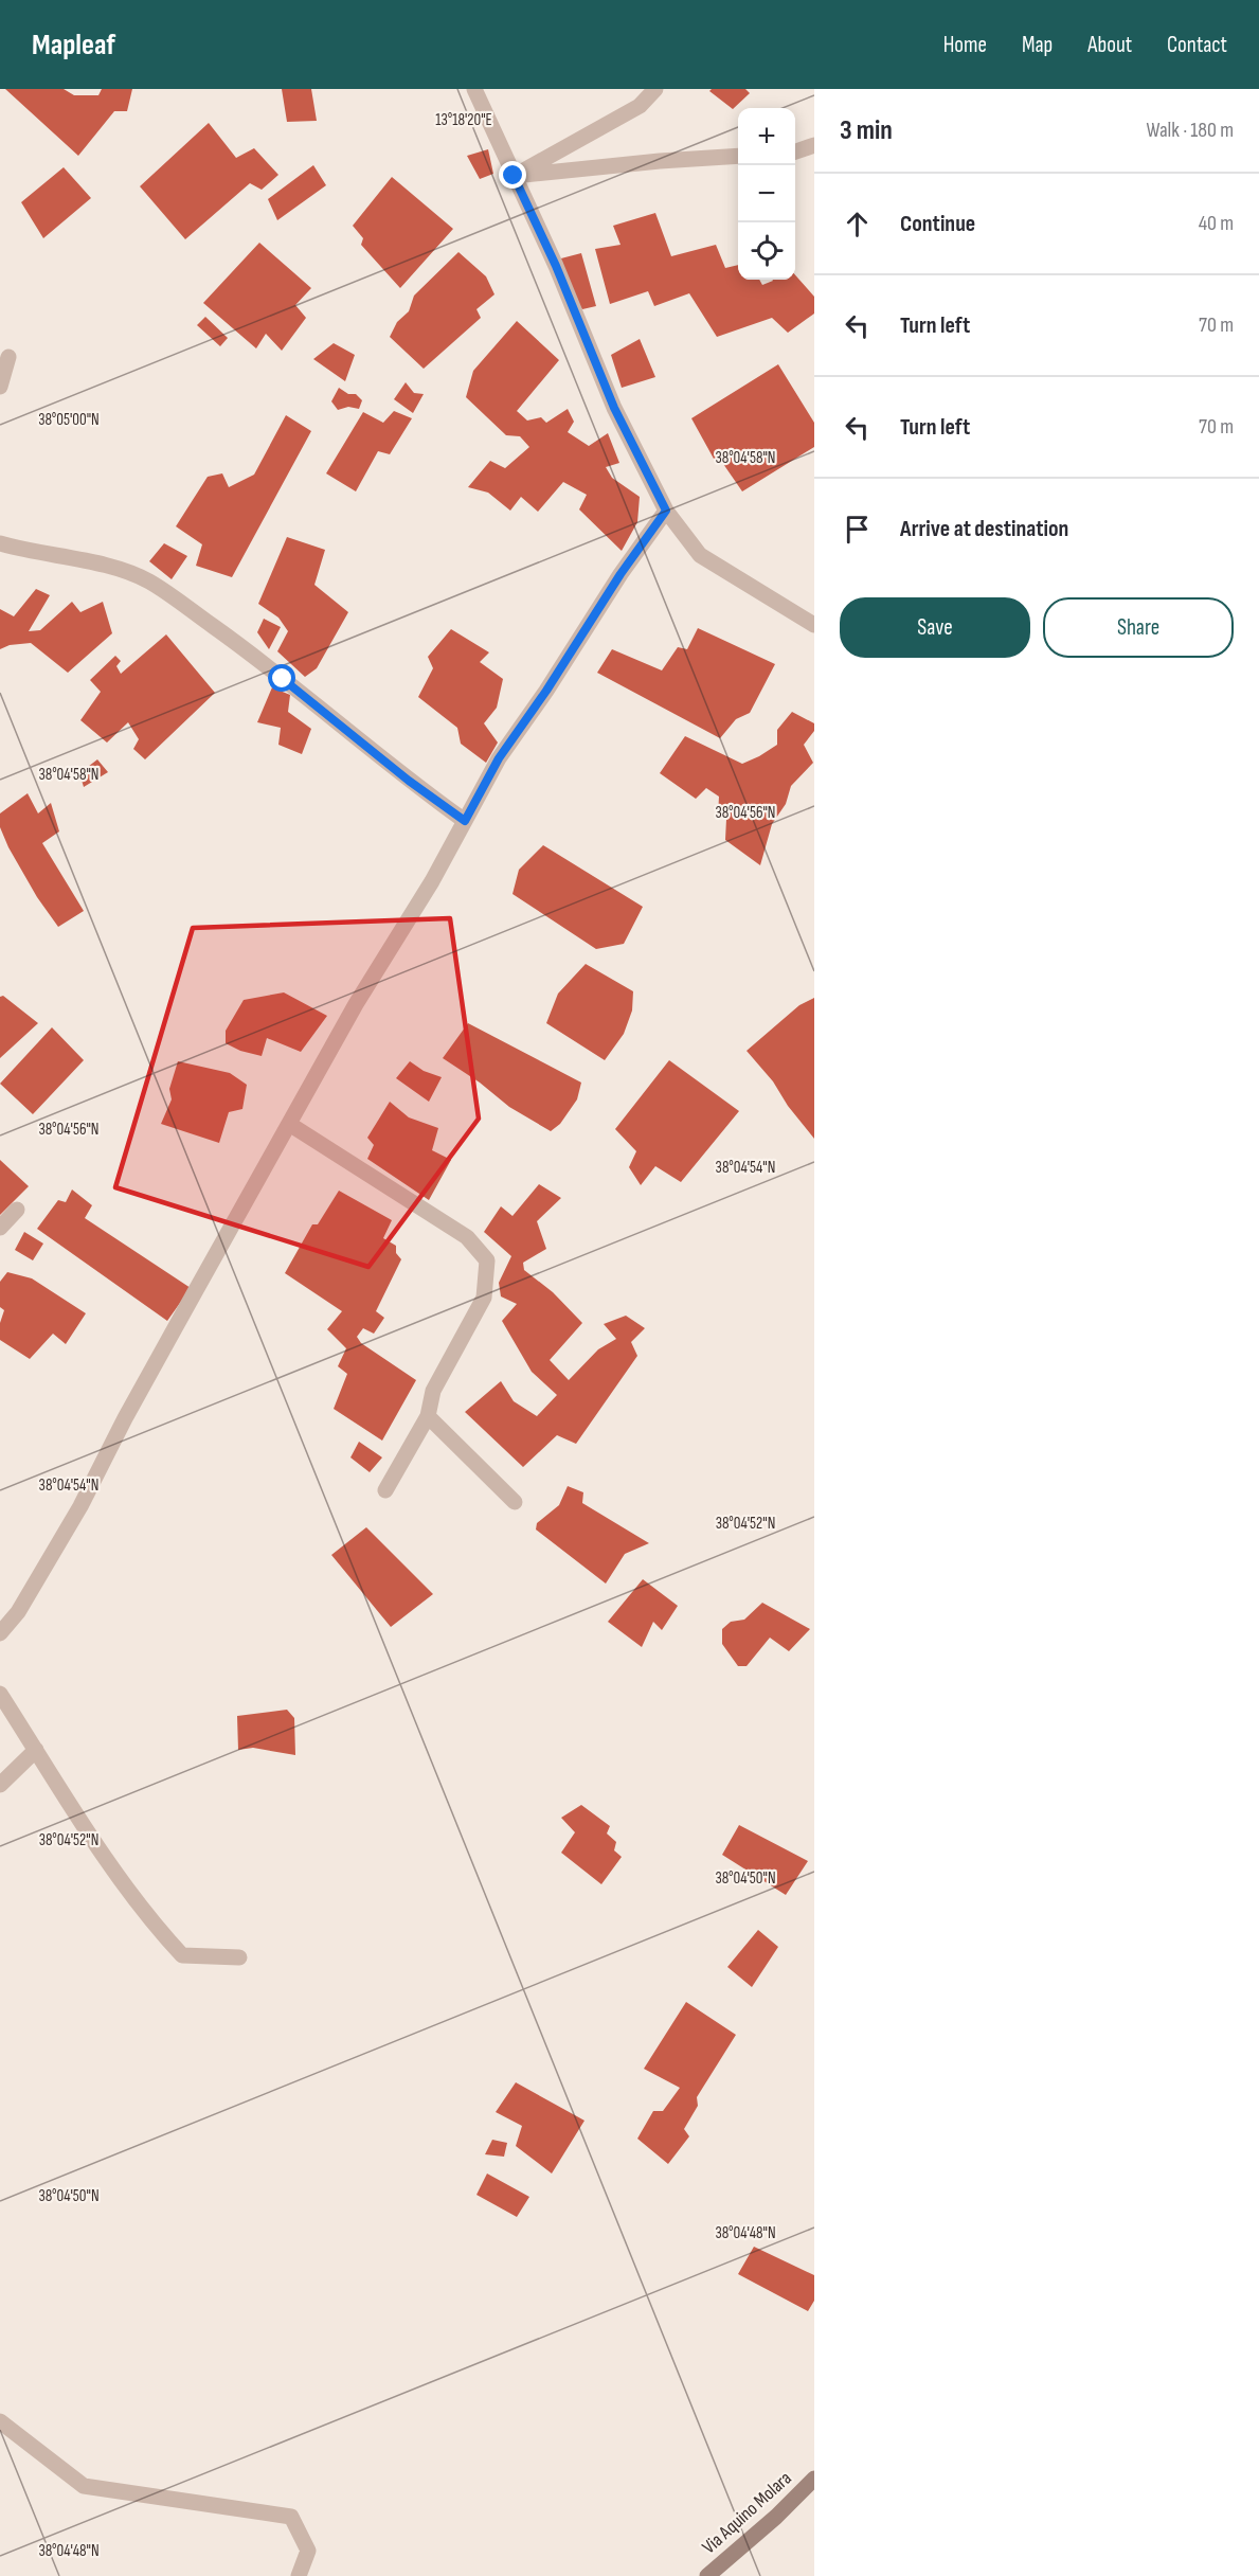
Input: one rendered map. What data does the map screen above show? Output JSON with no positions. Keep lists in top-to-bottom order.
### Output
{
  "streets": {
    "street": ["Via Aquino Molara"]
  },
  "page": {
    "header": "Mapleaf",
    "nav": [
      "Home",
      "Map",
      "About",
      "Contact"
    ],
    "heading": ["3 min", "Walk · 180 m"],
    "map_buttons": ["+", "−"],
    "list": [
      ["Continue", "40 m"],
      ["Turn left", "70 m"],
      ["Turn left", "70 m"],
      "Arrive at destination"
    ],
    "buttons": ["Save", "Share"]
  },
  "coordinates": [
    "13°18'20\"E",
    "38°05'00\"N",
    "38°04'58\"N",
    "38°04'56\"N",
    "38°04'54\"N",
    "38°04'52\"N",
    "38°04'50\"N",
    "38°04'48\"N"
  ]
}
